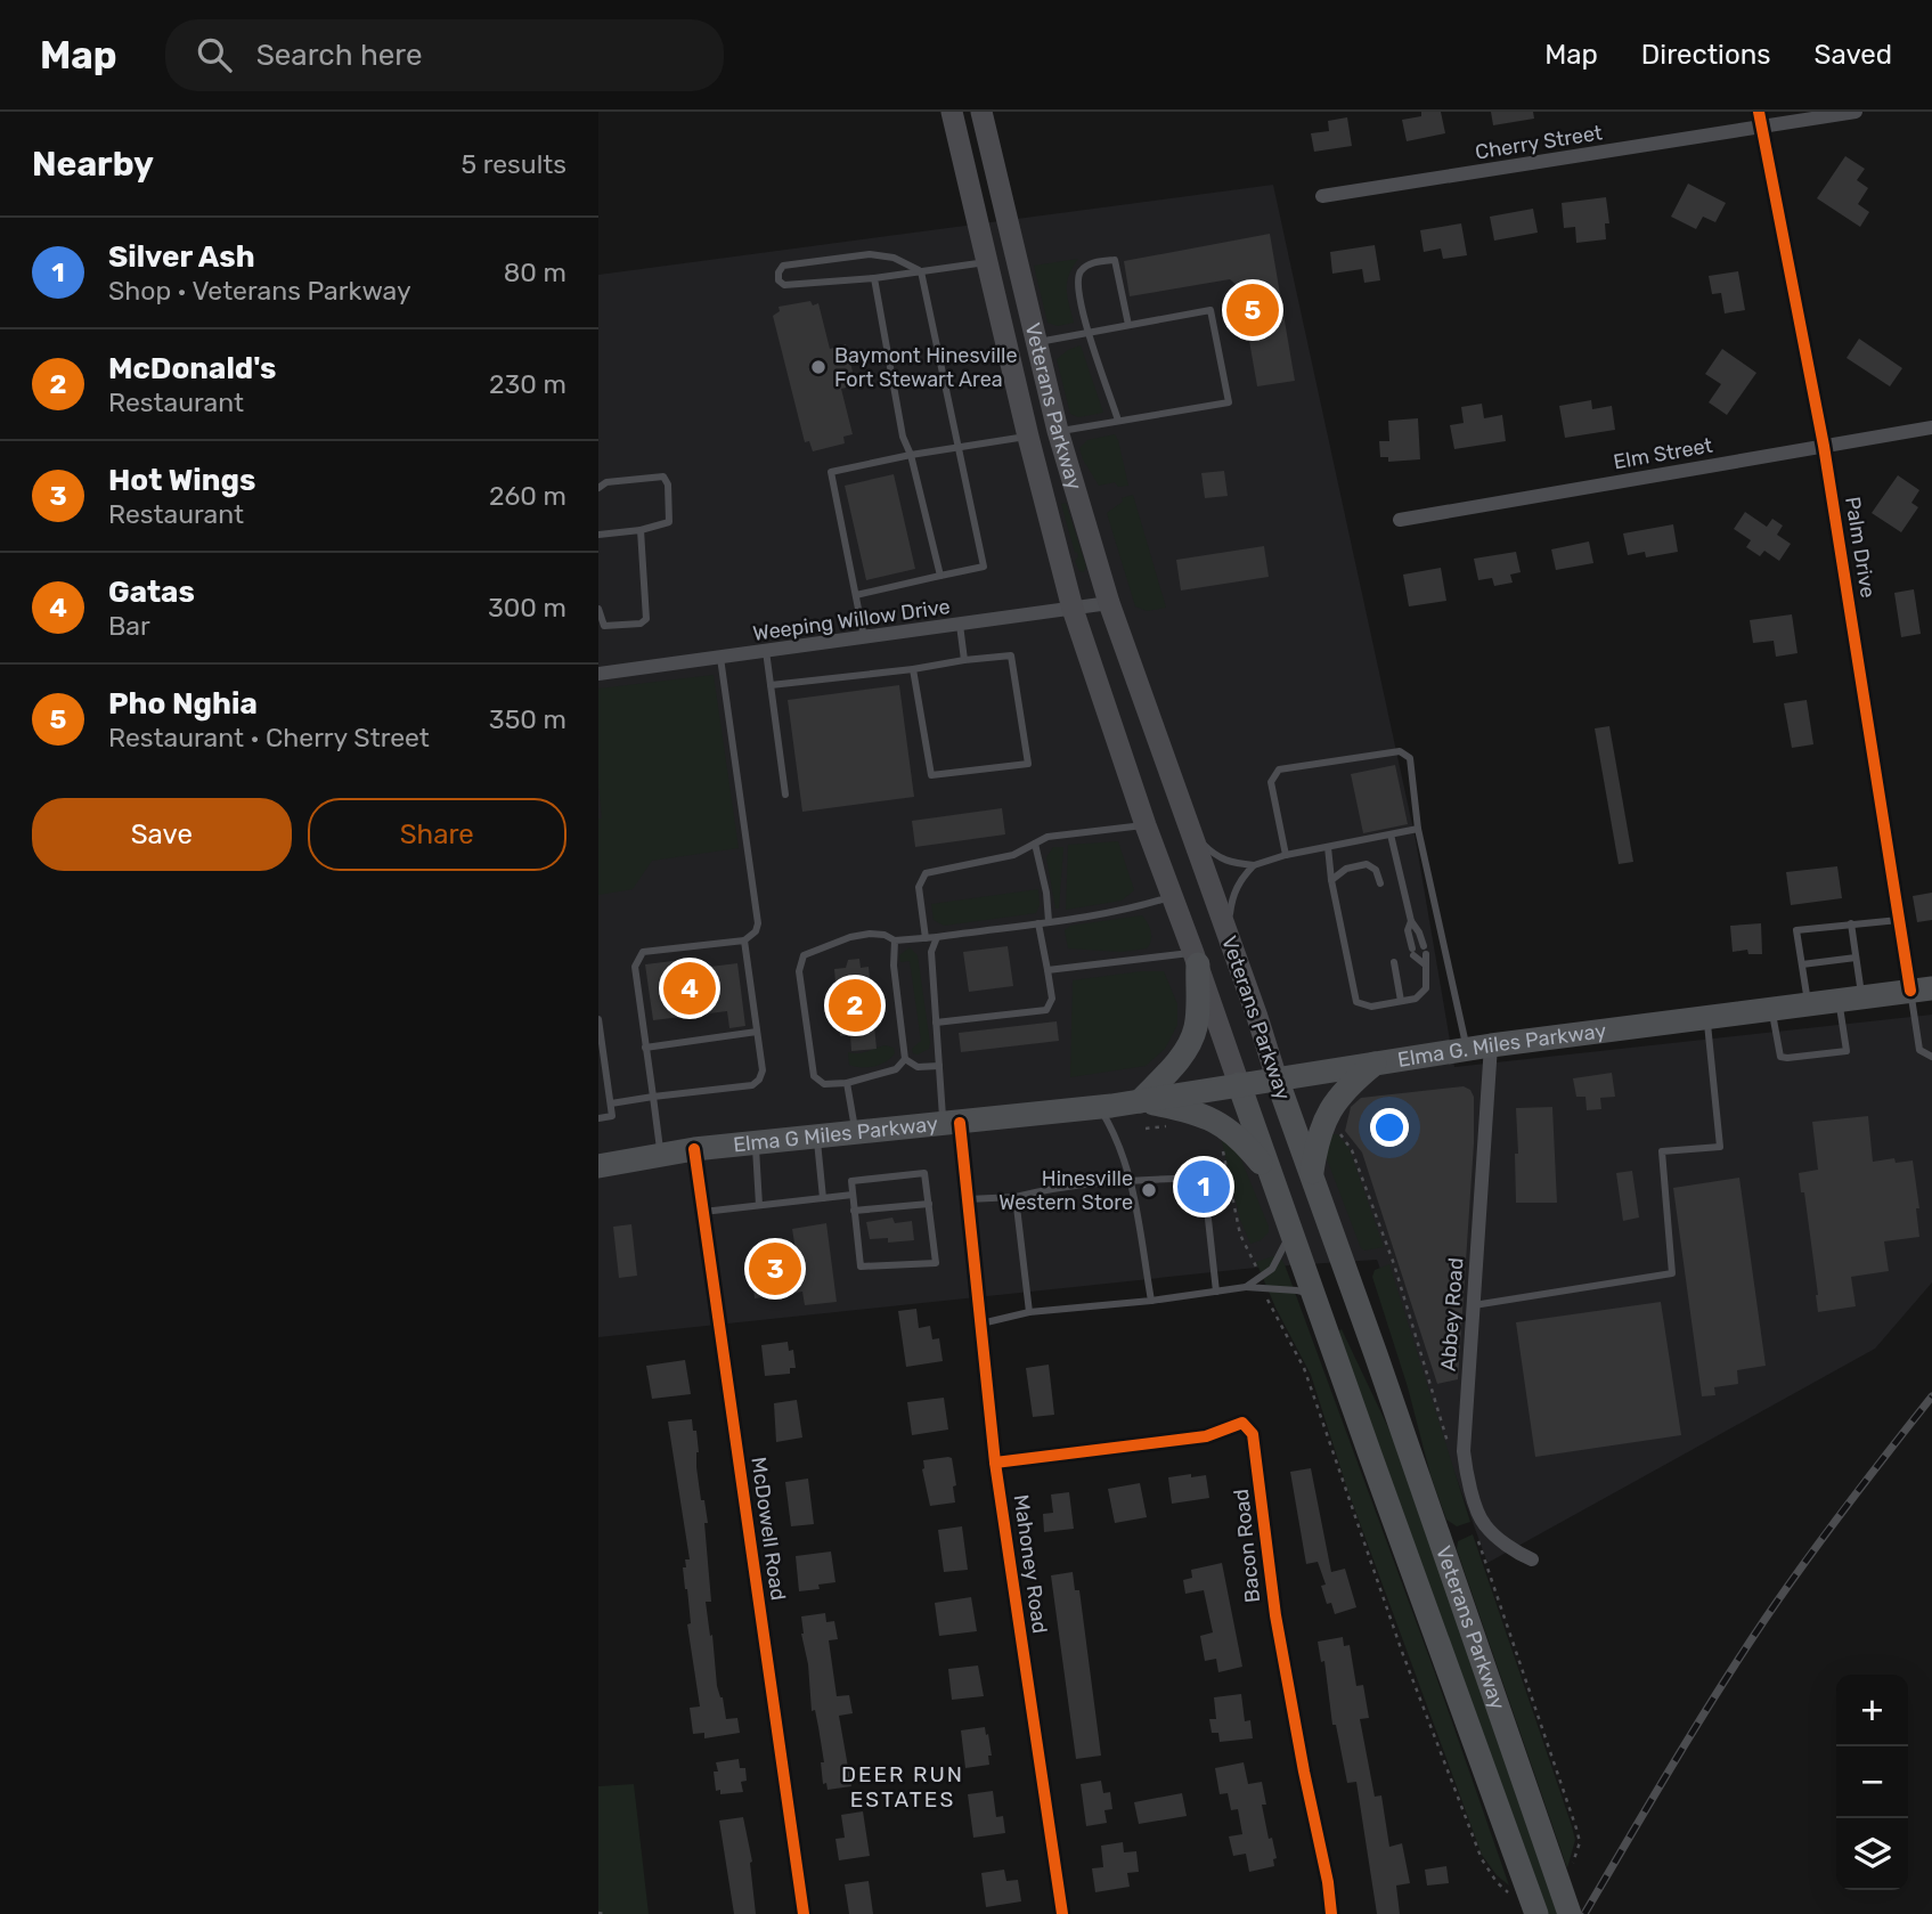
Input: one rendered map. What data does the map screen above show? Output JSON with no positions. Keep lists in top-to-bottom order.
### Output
{
  "streets": {
    "main road": ["Veterans Parkway", "Elma G. Miles Parkway", "Elma G Miles Parkway"],
    "street": [
      "Cherry Street",
      "Elm Street",
      "Palm Drive",
      "Weeping Willow Drive",
      "Abbey Road",
      "McDowell Road",
      "Bacon Road",
      "Mahoney Road"
    ]
  },
  "crossings": [
    ["Cherry Street", "Palm Drive"],
    ["Veterans Parkway", "Weeping Willow Drive"],
    ["Veterans Parkway", "Elma G. Miles Parkway"],
    ["Elm Street", "Palm Drive"],
    ["Palm Drive", "Elma G. Miles Parkway"],
    ["Elma G. Miles Parkway", "Elma G Miles Parkway"],
    ["Elma G. Miles Parkway", "Abbey Road"],
    ["Elma G Miles Parkway", "McDowell Road"],
    ["Elma G Miles Parkway", "Mahoney Road"],
    ["Bacon Road", "Mahoney Road"]
  ],
  "districts": ["DEER RUN ESTATES"],
  "places": ["Baymont Hinesville Fort Stewart Area", "Hinesville Western Store"],
  "page": {
    "header": "Map",
    "search": "Search here",
    "nav": ["Map", "Directions", "Saved"],
    "heading": ["Nearby", "5 results"],
    "list": [
      {
        "mark": "1",
        "name": "Silver Ash",
        "note": "Shop · Veterans Parkway",
        "value": "80 m"
      },
      {
        "mark": "2",
        "name": "McDonald's",
        "note": "Restaurant",
        "value": "230 m"
      },
      {
        "mark": "3",
        "name": "Hot Wings",
        "note": "Restaurant",
        "value": "260 m"
      },
      {
        "mark": "4",
        "name": "Gatas",
        "note": "Bar",
        "value": "300 m"
      },
      {
        "mark": "5",
        "name": "Pho Nghia",
        "note": "Restaurant · Cherry Street",
        "value": "350 m"
      }
    ],
    "pins": [
      "5",
      "4",
      "2",
      "1",
      "3"
    ],
    "buttons": ["Save", "Share"],
    "map_buttons": ["+", "−"]
  }
}
